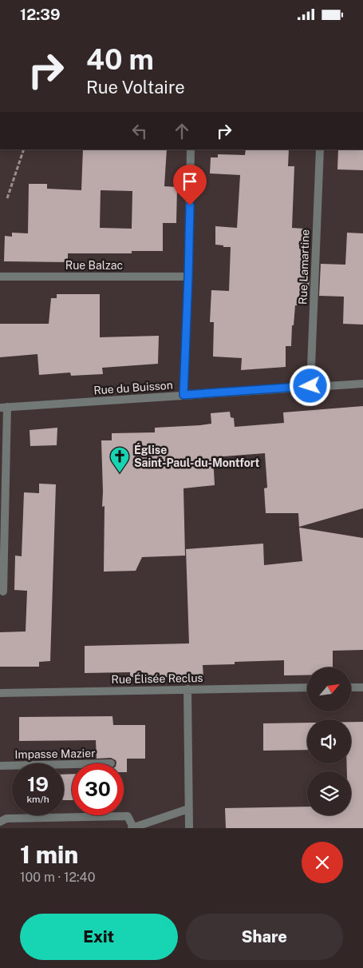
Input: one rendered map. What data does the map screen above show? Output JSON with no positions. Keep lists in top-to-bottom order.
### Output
{
  "streets": {
    "street": [
      "Rue Balzac",
      "Rue Lamartine",
      "Rue du Buisson",
      "Rue Élisée Reclus",
      "Impasse Mazier"
    ]
  },
  "crossings": [
    ["Rue Lamartine", "Rue du Buisson"]
  ],
  "places": {
    "church": ["Église Saint-Paul-du-Montfort"]
  },
  "north": "top right",
  "page": {
    "status": "12:39",
    "turn": ["40 m", "Rue Voltaire"],
    "speed": "19 km/h",
    "limit": "30",
    "heading": ["1 min", "100 m · 12:40"],
    "buttons": ["Exit", "Share"]
  }
}
